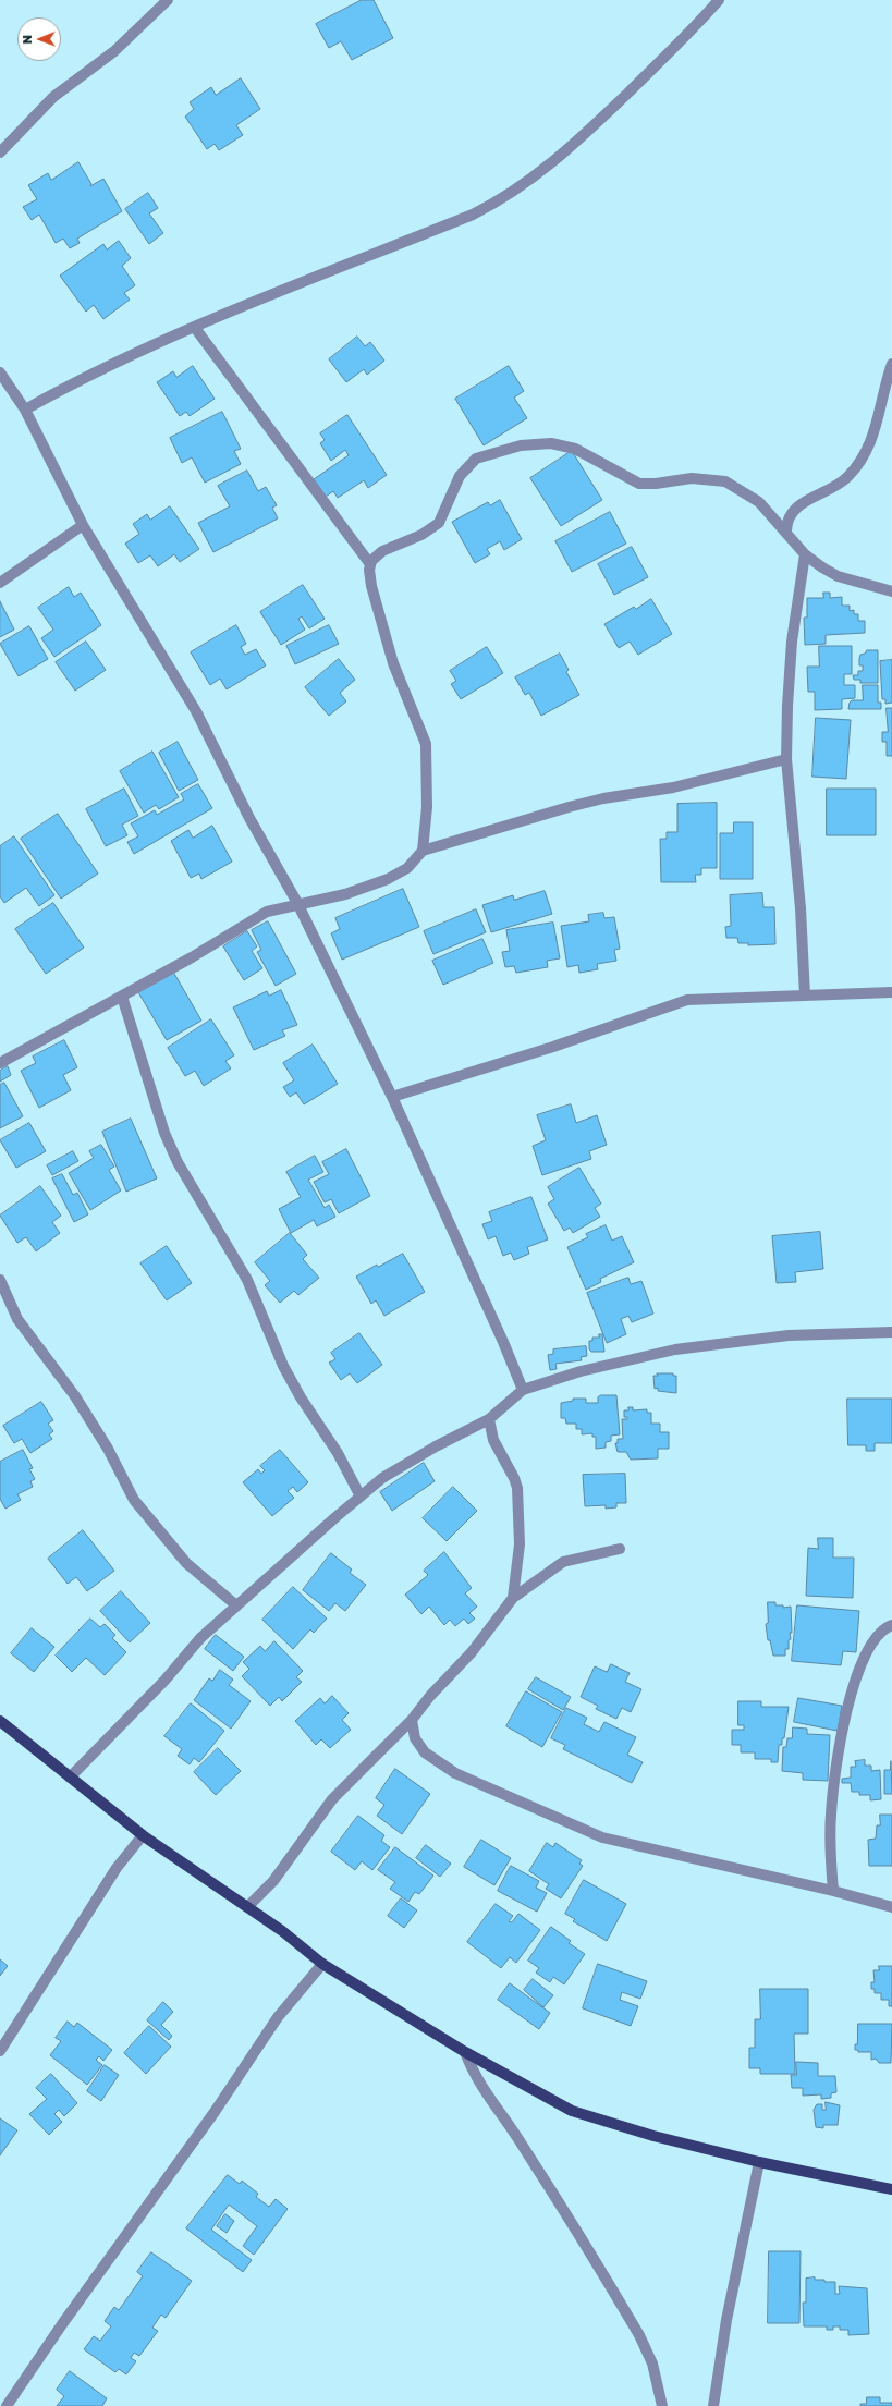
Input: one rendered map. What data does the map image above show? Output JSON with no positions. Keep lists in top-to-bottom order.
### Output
{
  "north": "left"
}
